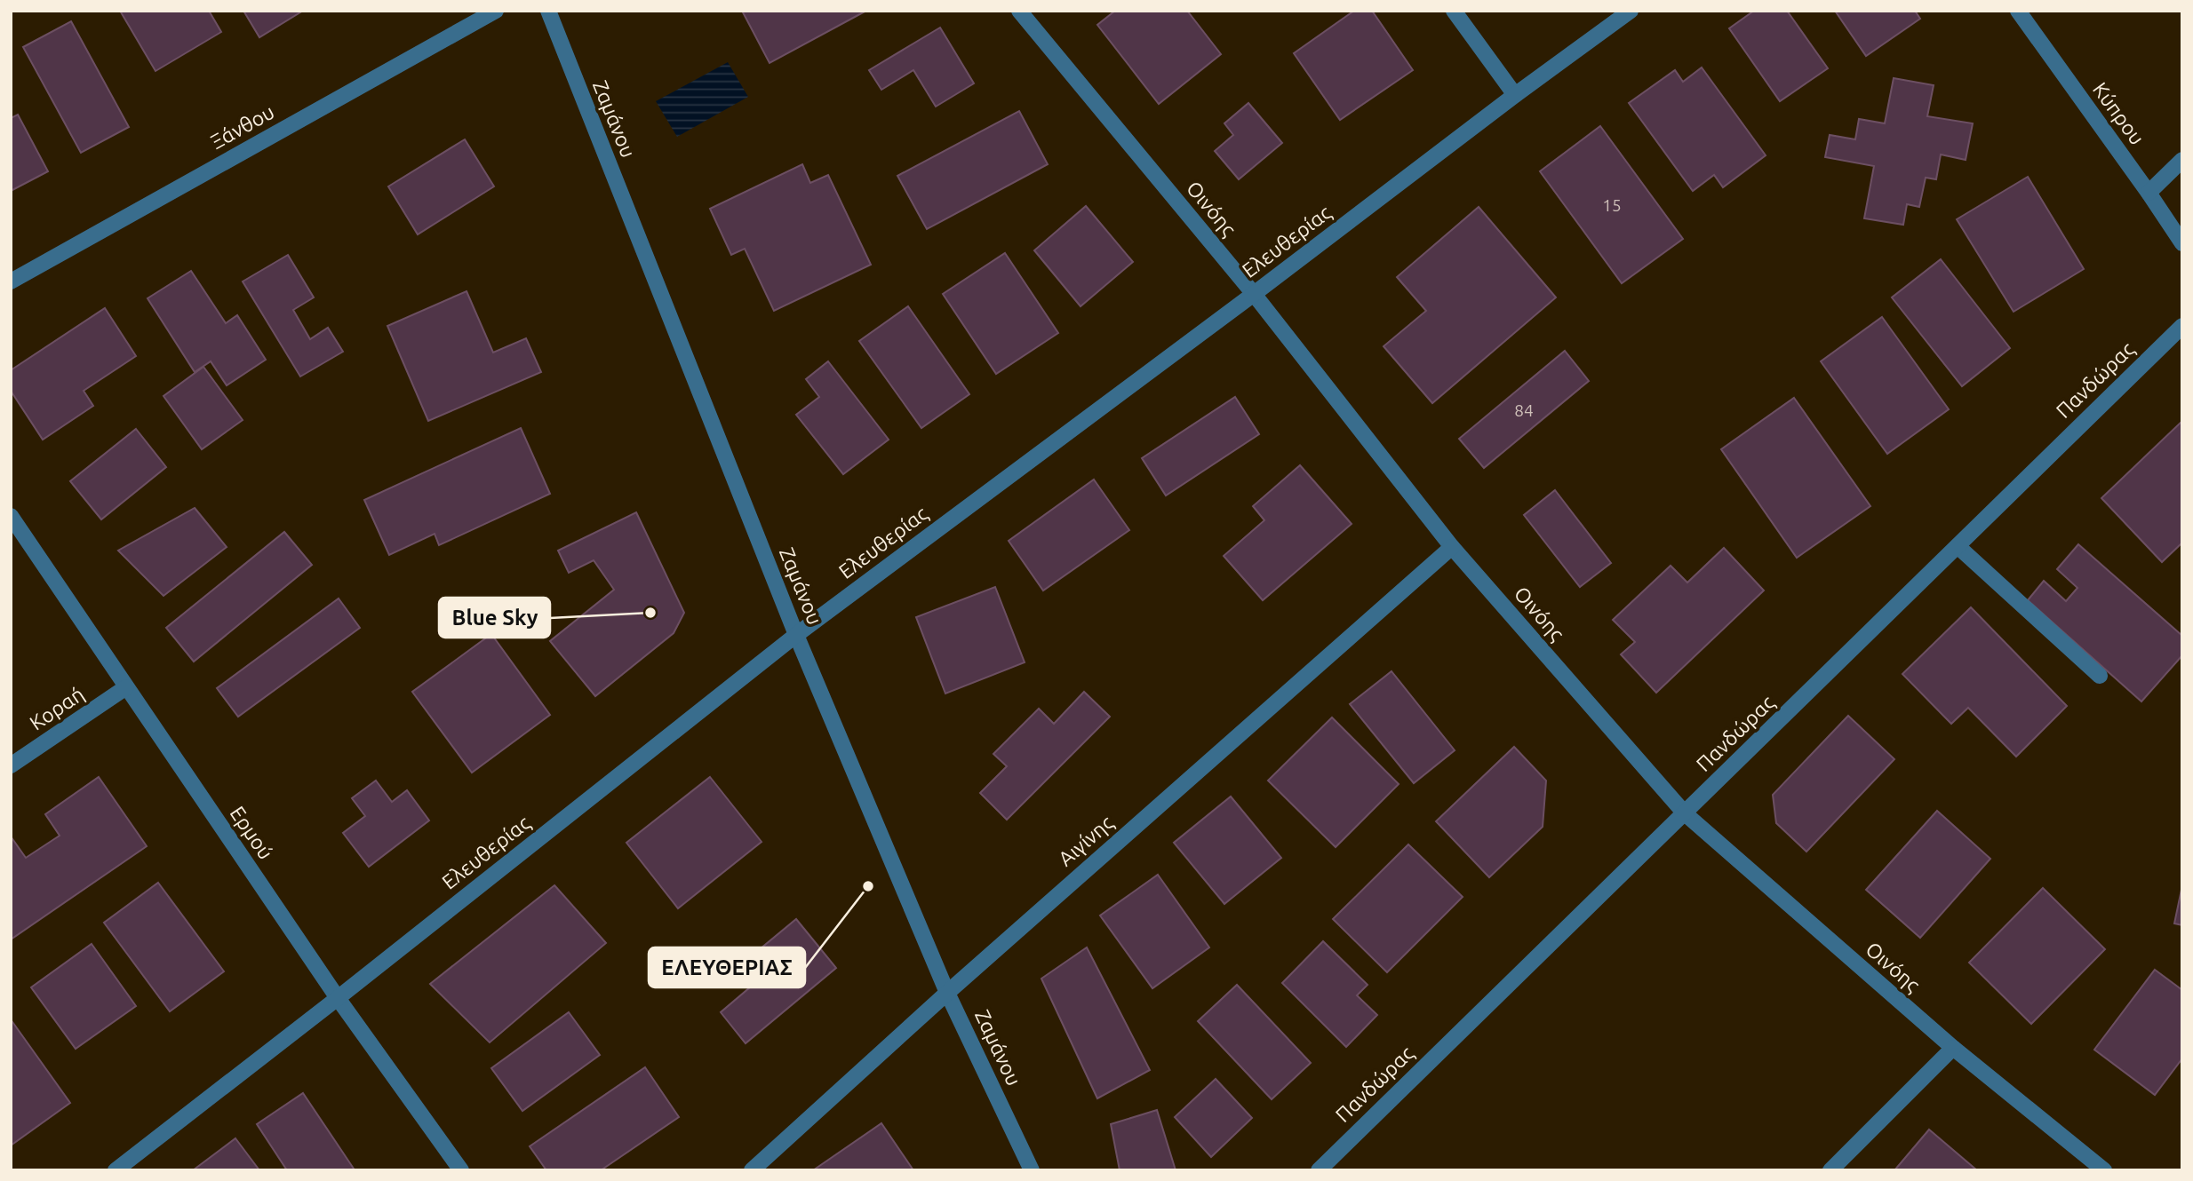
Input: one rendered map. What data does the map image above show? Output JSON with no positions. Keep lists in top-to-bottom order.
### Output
{
  "streets": {
    "street": [
      "Κύπρου",
      "Ζαμάνου",
      "Ξάνθου",
      "Οινόης",
      "Ελευθερίας",
      "Πανδώρας",
      "Κοραή",
      "Ερμού",
      "Αιγίνης"
    ]
  },
  "crossings": [
    ["Ζαμάνου", "Ελευθερίας"],
    ["Ζαμάνου", "Αιγίνης"],
    ["Οινόης", "Ελευθερίας"],
    ["Οινόης", "Πανδώρας"],
    ["Οινόης", "Αιγίνης"],
    ["Ελευθερίας", "Ερμού"],
    ["Κοραή", "Ερμού"]
  ],
  "places": ["Blue Sky", "ΕΛΕΥΘΕΡΙΑΣ"],
  "house_numbers": ["15", "84"]
}
